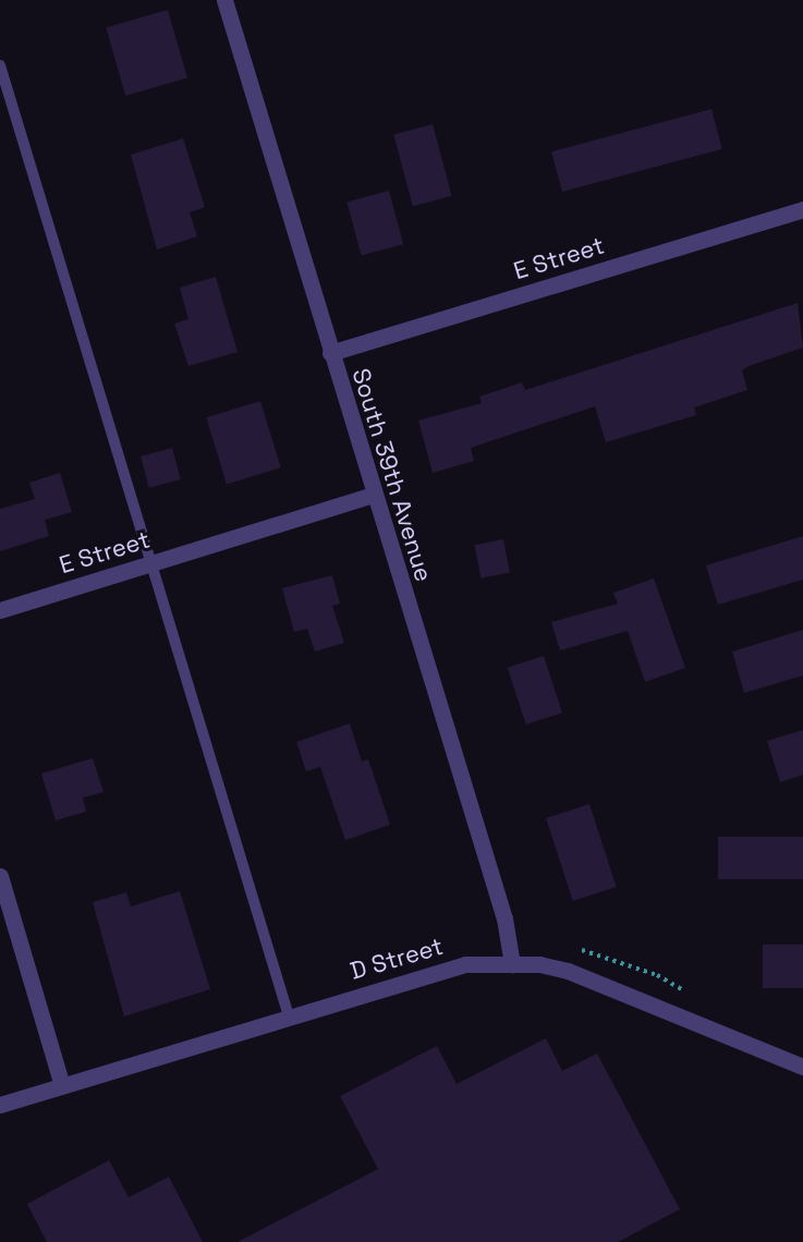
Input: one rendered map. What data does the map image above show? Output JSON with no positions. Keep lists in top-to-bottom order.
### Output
{
  "streets": {
    "street": ["E Street", "South 39th Avenue", "D Street"]
  },
  "crossings": [
    ["E Street", "South 39th Avenue"],
    ["South 39th Avenue", "D Street"]
  ]
}
